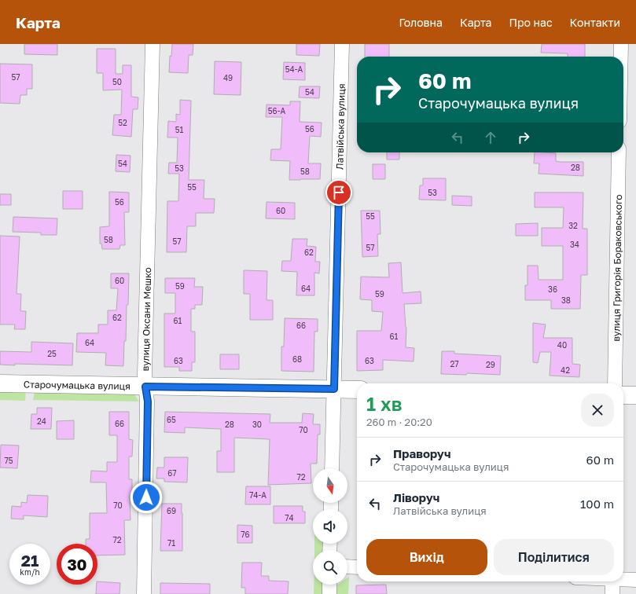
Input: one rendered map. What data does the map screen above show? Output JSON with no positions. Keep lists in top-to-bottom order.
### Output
{
  "streets": {
    "street": [
      "Латвійська вулиця",
      "вулиця Григорія Бораковського",
      "вулиця Оксани Мешко",
      "Старочумацька вулиця"
    ]
  },
  "crossings": [
    ["Латвійська вулиця", "Старочумацька вулиця"],
    ["вулиця Оксани Мешко", "Старочумацька вулиця"]
  ],
  "house_numbers": [
    "54-А",
    "57",
    "49",
    "50",
    "54",
    "56-А",
    "52",
    "56",
    "51",
    "54",
    "28",
    "53",
    "58",
    "55",
    "53",
    "56",
    "60",
    "55",
    "32",
    "58",
    "57",
    "34",
    "57",
    "62",
    "60",
    "59",
    "64",
    "36",
    "59",
    "38",
    "62",
    "61",
    "66",
    "61",
    "64",
    "40",
    "25",
    "68",
    "63",
    "63",
    "27",
    "29",
    "42",
    "65",
    "24",
    "66",
    "28",
    "30",
    "70",
    "75",
    "67",
    "72",
    "74-А",
    "70",
    "69",
    "74",
    "76",
    "72",
    "71"
  ],
  "north": "bottom",
  "page": {
    "header": "Карта",
    "nav": [
      "Головна",
      "Карта",
      "Про нас",
      "Контакти"
    ],
    "turn": ["60 m", "Старочумацька вулиця"],
    "heading": ["1 хв", "260 m · 20:20"],
    "list": [
      {
        "name": "Праворуч",
        "note": "Старочумацька вулиця",
        "value": "60 m"
      },
      {
        "name": "Ліворуч",
        "note": "Латвійська вулиця",
        "value": "100 m"
      }
    ],
    "buttons": ["Вихід", "Поділитися"],
    "speed": "21 km/h",
    "limit": "30"
  }
}
